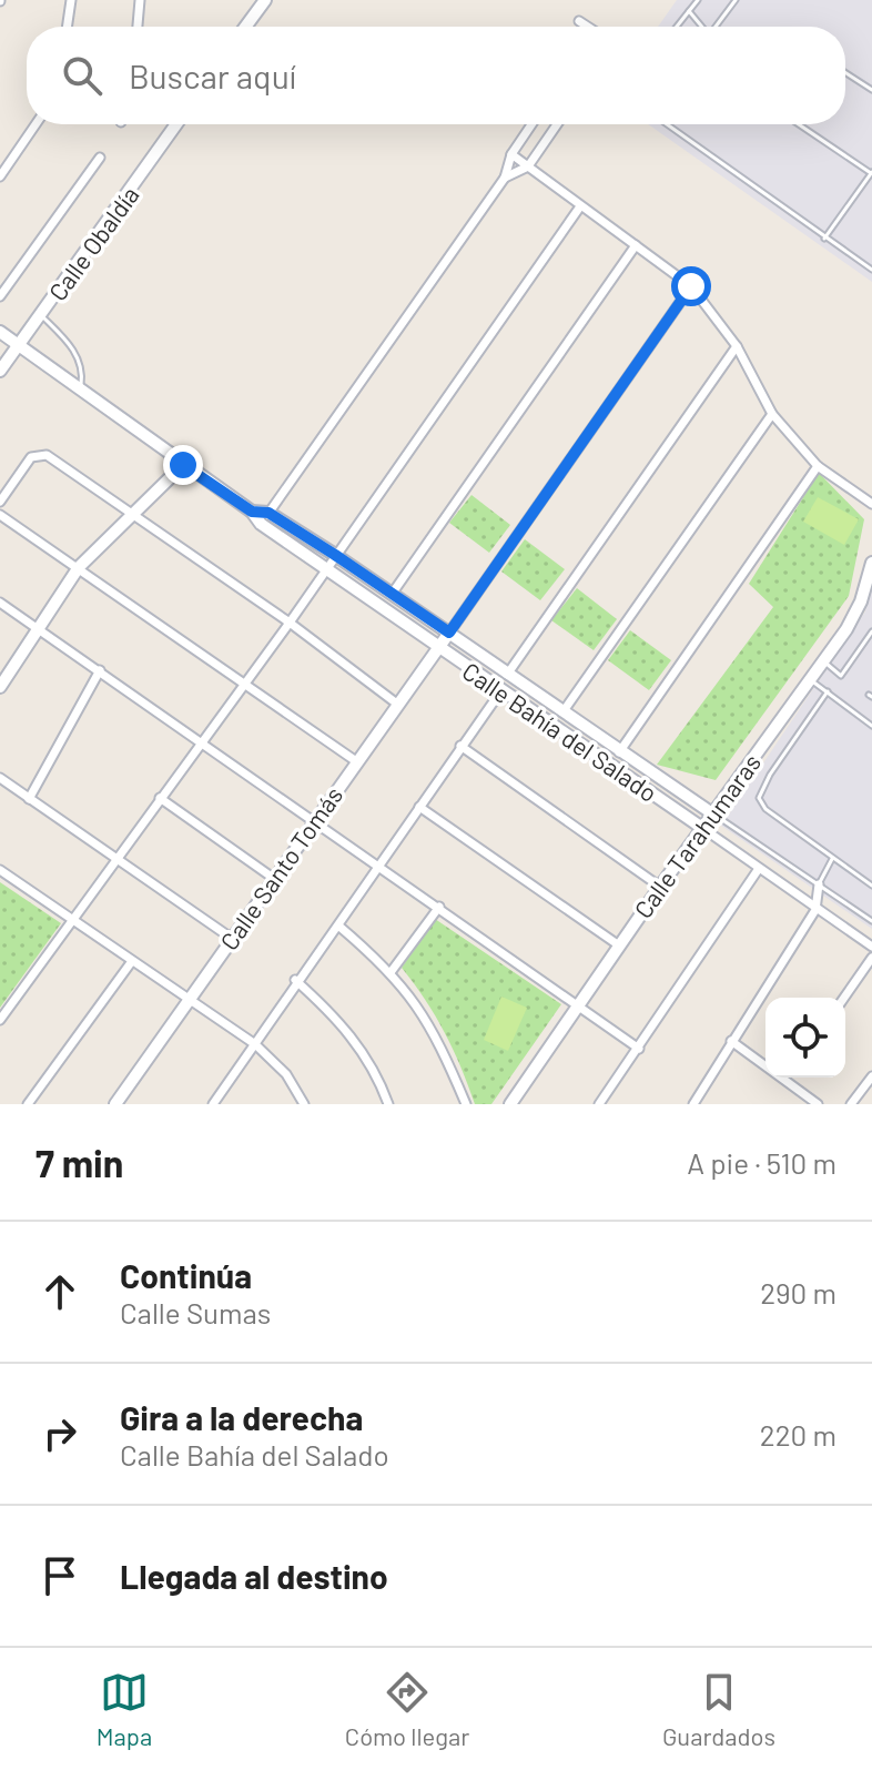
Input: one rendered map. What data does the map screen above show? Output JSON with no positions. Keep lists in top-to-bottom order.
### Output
{
  "streets": {
    "street": [
      "Calle Obaldía",
      "Calle Bahía del Salado",
      "Calle Tarahumaras",
      "Calle Santo Tomás"
    ]
  },
  "crossings": [
    ["Calle Obaldía", "Calle Bahía del Salado"],
    ["Calle Bahía del Salado", "Calle Tarahumaras"],
    ["Calle Bahía del Salado", "Calle Santo Tomás"]
  ],
  "page": {
    "search": "Buscar aquí",
    "heading": ["7 min", "A pie · 510 m"],
    "list": [
      ["Continúa", "Calle Sumas", "290 m"],
      ["Gira a la derecha", "Calle Bahía del Salado", "220 m"],
      "Llegada al destino"
    ],
    "nav": ["Mapa", "Cómo llegar", "Guardados"]
  }
}
